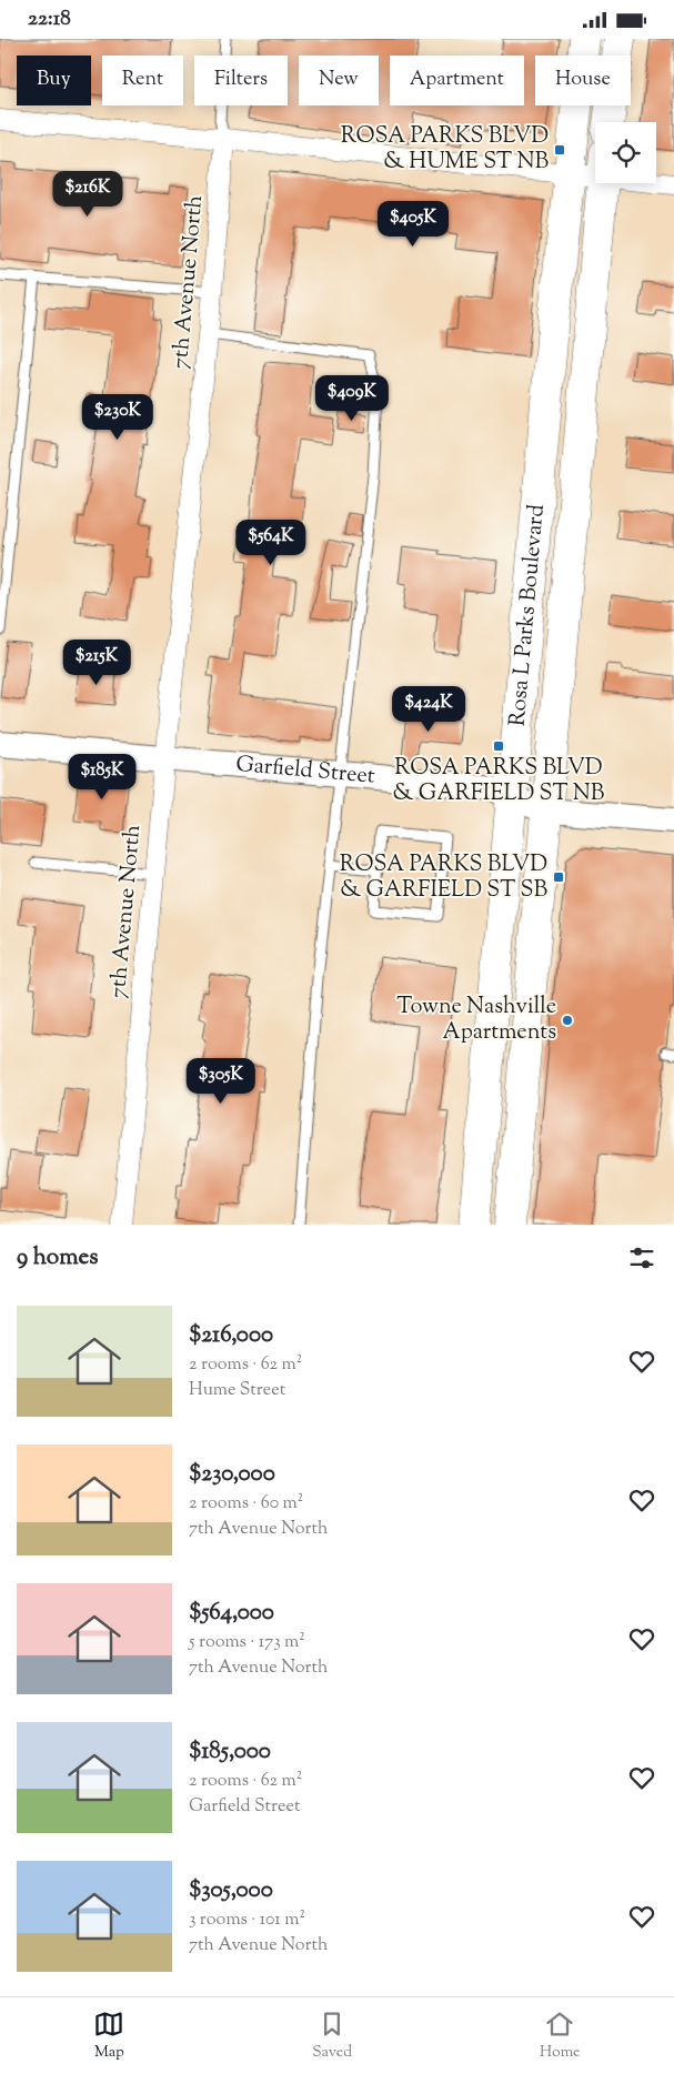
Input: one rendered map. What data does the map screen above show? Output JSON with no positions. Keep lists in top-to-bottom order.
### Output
{
  "streets": {
    "main road": ["Rosa L Parks Boulevard"],
    "street": ["7th Avenue North", "Garfield Street"]
  },
  "crossings": [
    ["7th Avenue North", "Garfield Street"],
    ["Rosa L Parks Boulevard", "Garfield Street"]
  ],
  "places": {
    "transit": ["ROSA PARKS BLVD & HUME ST NB", "ROSA PARKS BLVD & GARFIELD ST NB", "ROSA PARKS BLVD & GARFIELD ST SB"],
    "other": ["Towne Nashville Apartments"]
  },
  "page": {
    "status": "22:18",
    "chip": [
      "Buy",
      "Rent",
      "Filters",
      "New",
      "Apartment",
      "House"
    ],
    "price": [
      "$216K",
      "$405K",
      "$409K",
      "$230K",
      "$564K",
      "$215K",
      "$424K",
      "$185K",
      "$305K"
    ],
    "heading": "9 homes",
    "list": [
      {
        "name": "$216,000",
        "note": "2 rooms · 62 m² · Hume Street"
      },
      {
        "name": "$230,000",
        "note": "2 rooms · 60 m² · 7th Avenue North"
      },
      {
        "name": "$564,000",
        "note": "5 rooms · 173 m² · 7th Avenue North"
      },
      {
        "name": "$185,000",
        "note": "2 rooms · 62 m² · Garfield Street"
      },
      {
        "name": "$305,000",
        "note": "3 rooms · 101 m² · 7th Avenue North"
      }
    ],
    "tabs": ["Map", "Saved", "Home"]
  }
}
